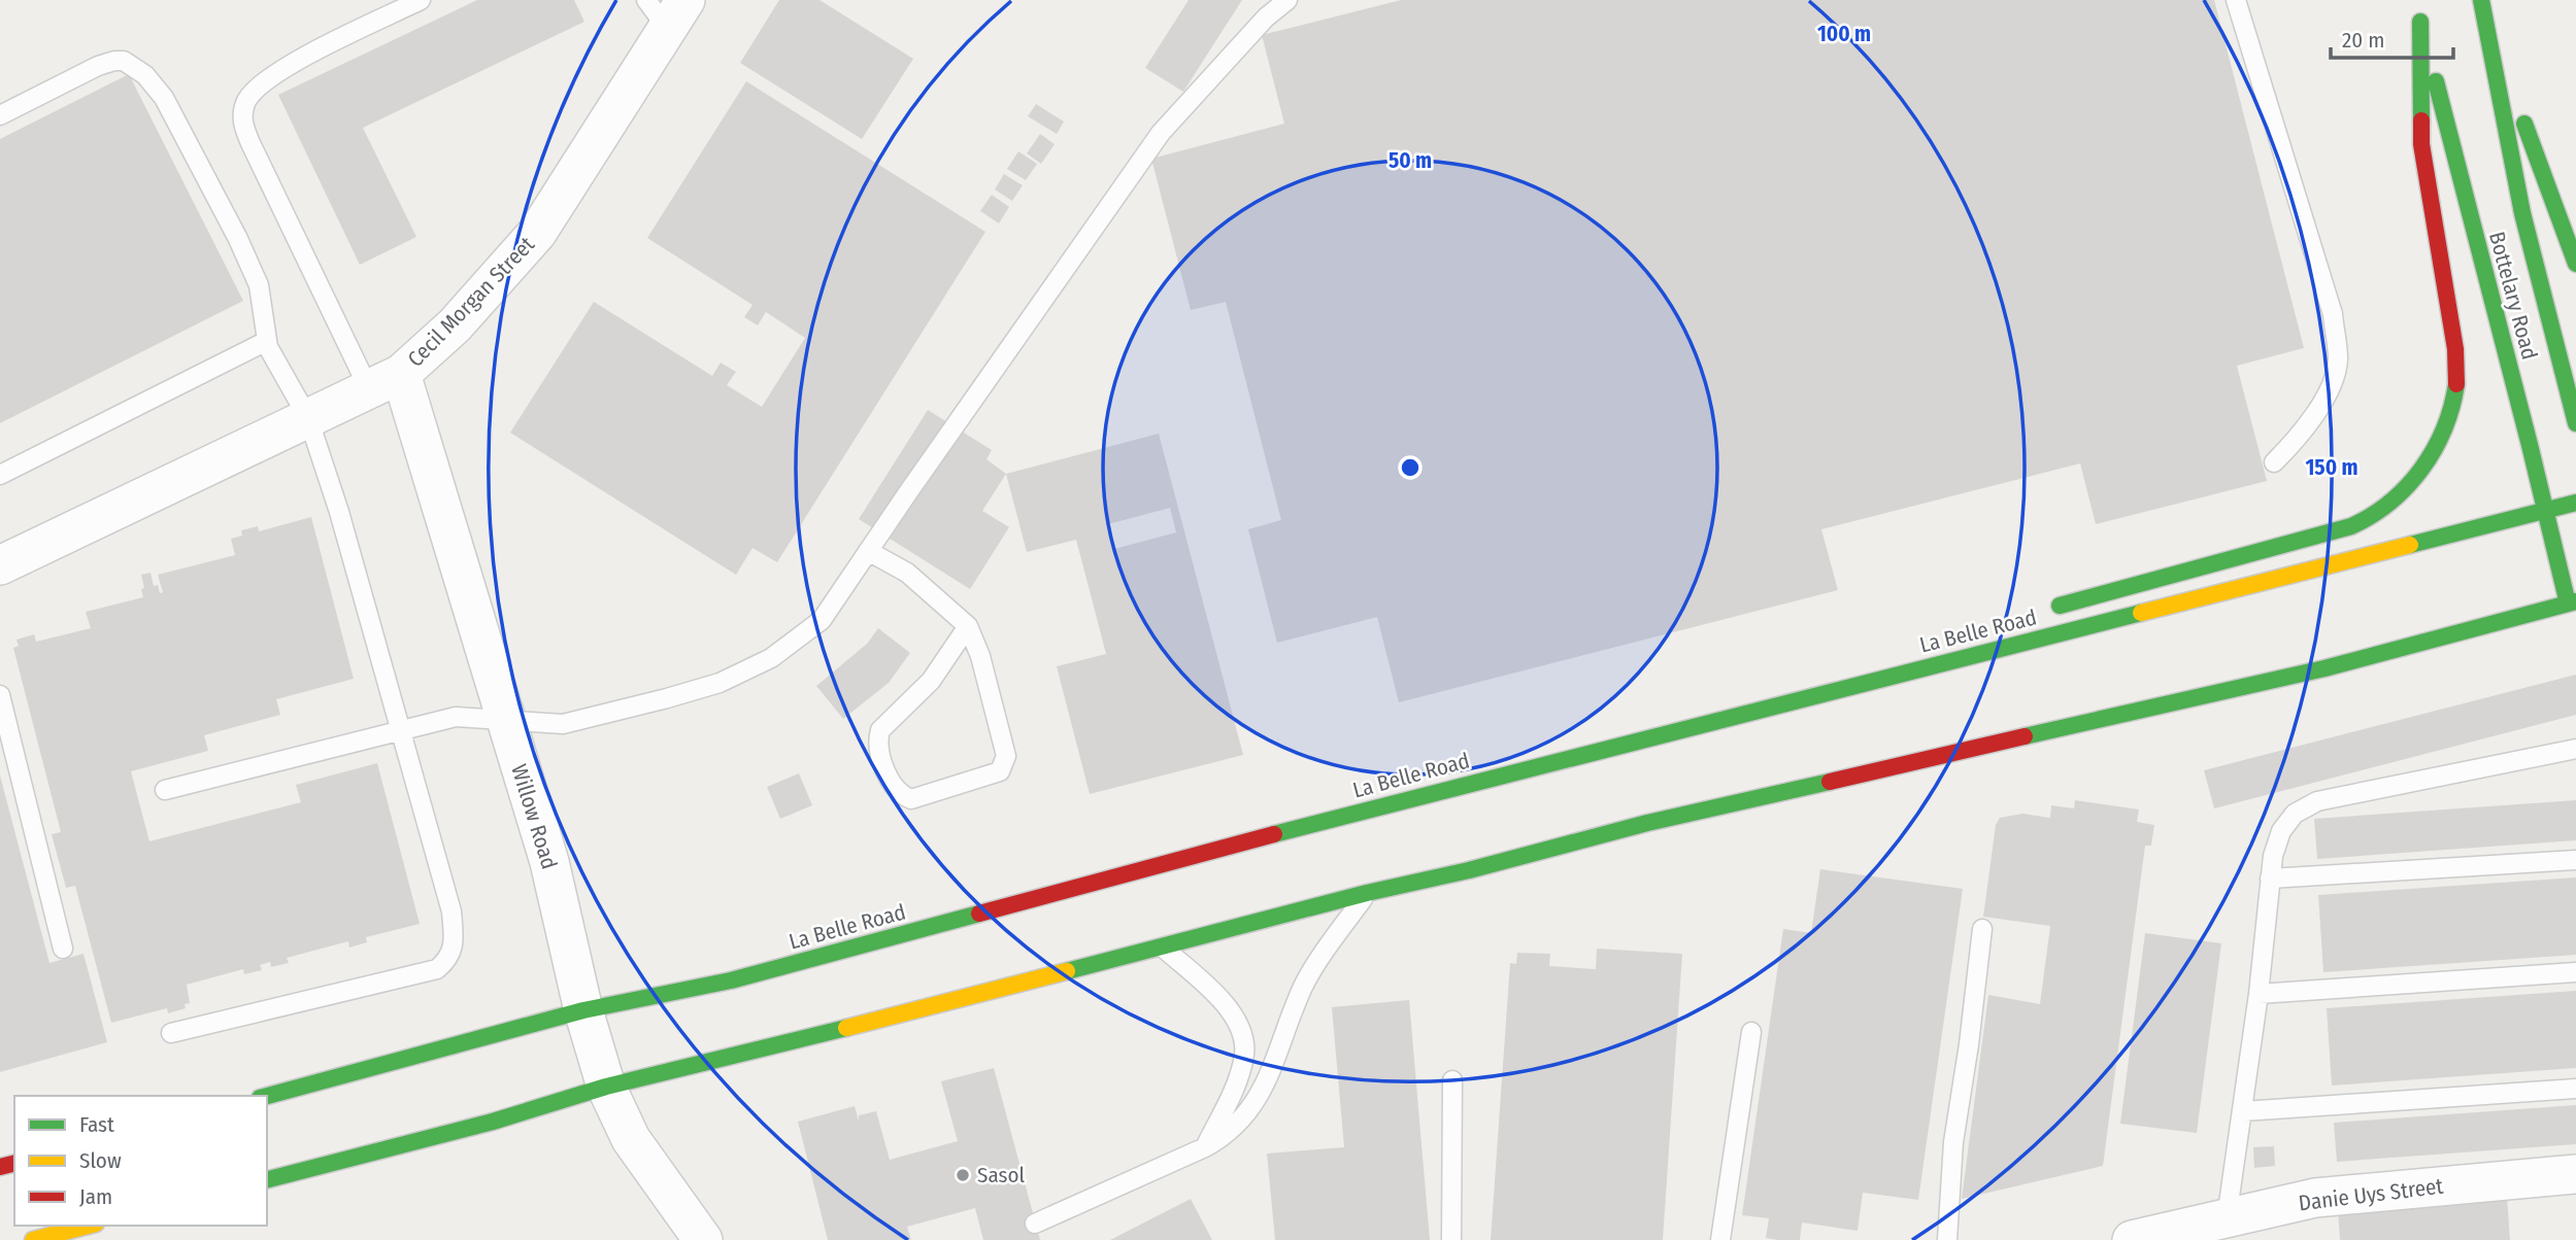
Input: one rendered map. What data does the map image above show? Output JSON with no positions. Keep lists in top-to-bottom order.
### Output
{
  "streets": {
    "main road": ["Bottelary Road", "La Belle Road"],
    "street": ["Cecil Morgan Street", "Willow Road", "Danie Uys Street"]
  },
  "crossings": [
    ["Bottelary Road", "La Belle Road"],
    ["Cecil Morgan Street", "Willow Road"],
    ["La Belle Road", "Willow Road"]
  ],
  "places": ["Sasol"],
  "legend": ["Fast", "Slow", "Jam"],
  "scale_bar": "20 m",
  "rings": ["100 m", "50 m", "150 m"]
}
